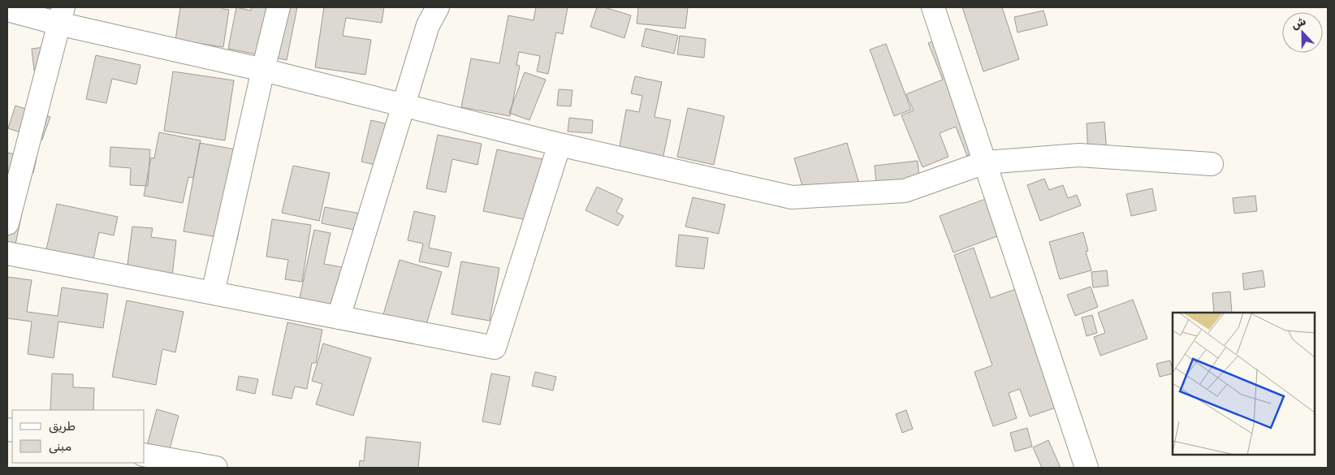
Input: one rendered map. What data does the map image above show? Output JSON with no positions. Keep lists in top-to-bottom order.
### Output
{
  "legend": ["طريق", "مبنى"],
  "north": "top"
}
